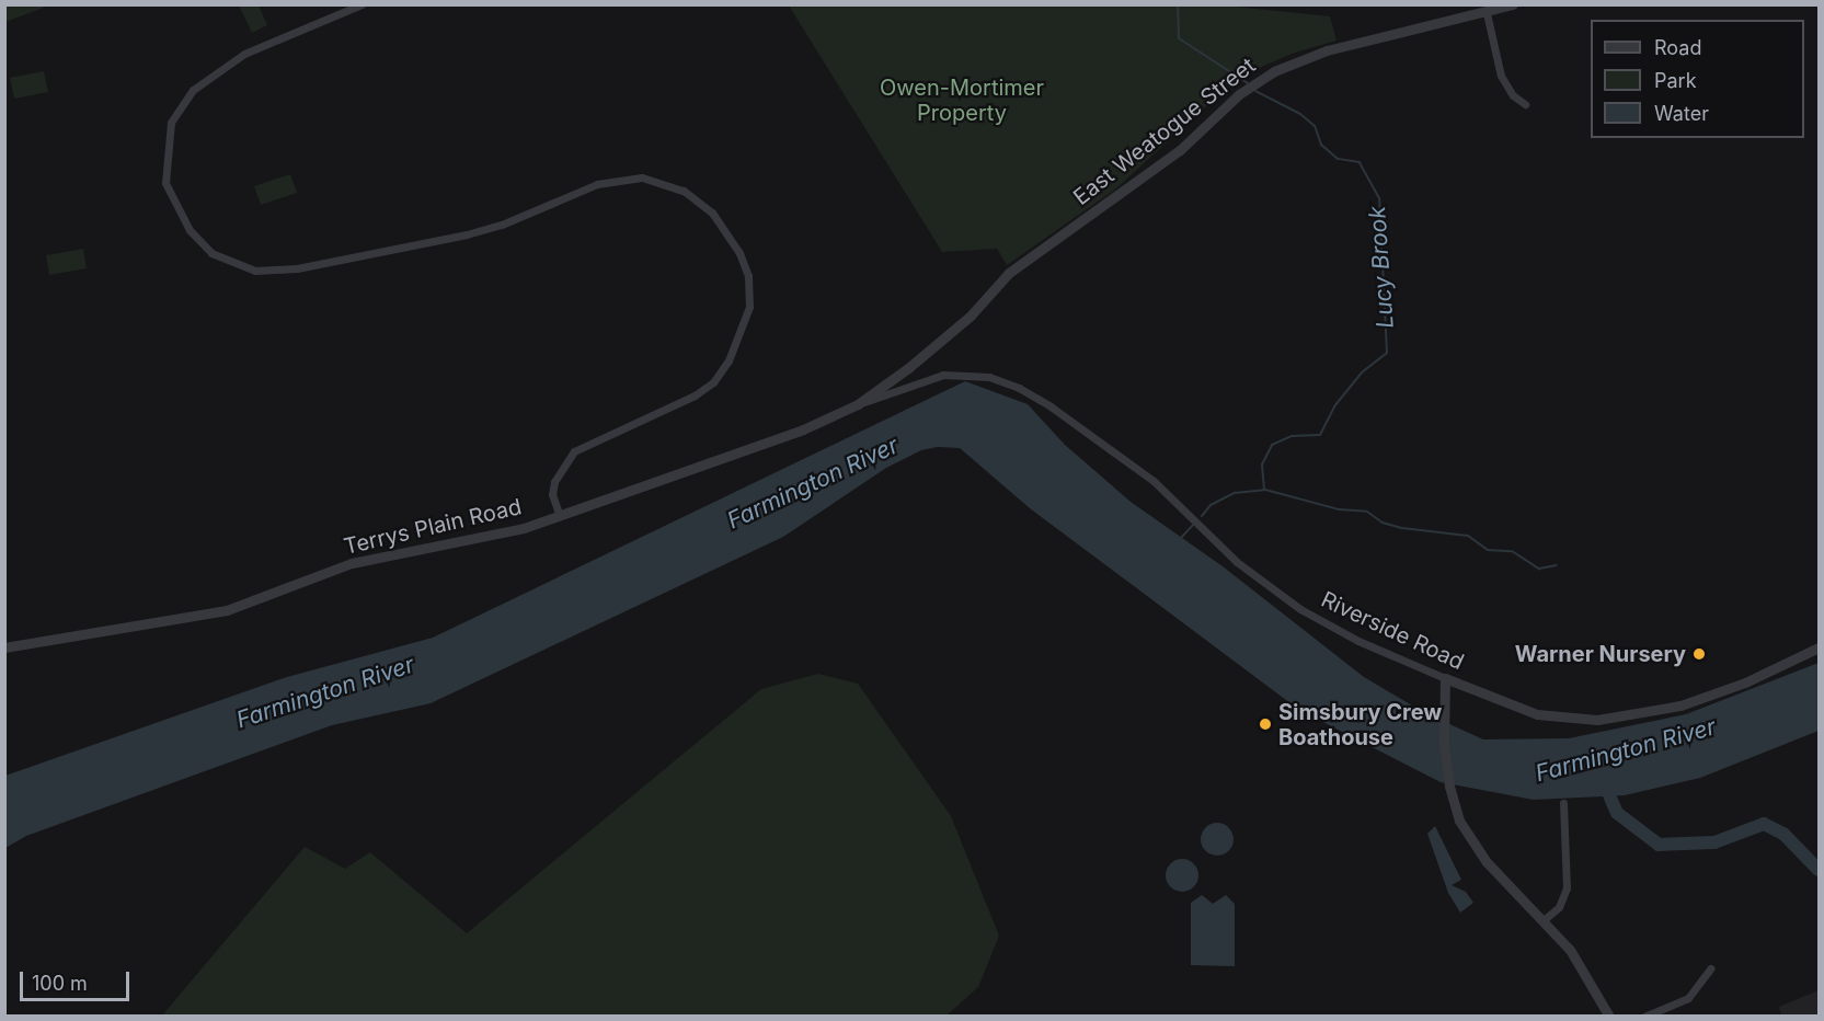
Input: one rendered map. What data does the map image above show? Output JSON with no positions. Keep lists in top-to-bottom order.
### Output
{
  "streets": {
    "street": ["East Weatogue Street", "Terrys Plain Road", "Riverside Road"]
  },
  "crossings": [
    ["East Weatogue Street", "Terrys Plain Road"],
    ["East Weatogue Street", "Riverside Road"],
    ["Terrys Plain Road", "Riverside Road"]
  ],
  "water": ["Lucy Brook", "Farmington River"],
  "parks": ["Owen-Mortimer Property"],
  "places": ["Warner Nursery", "Simsbury Crew Boathouse"],
  "legend": ["Road", "Park", "Water"],
  "scale_bar": "100 m"
}
